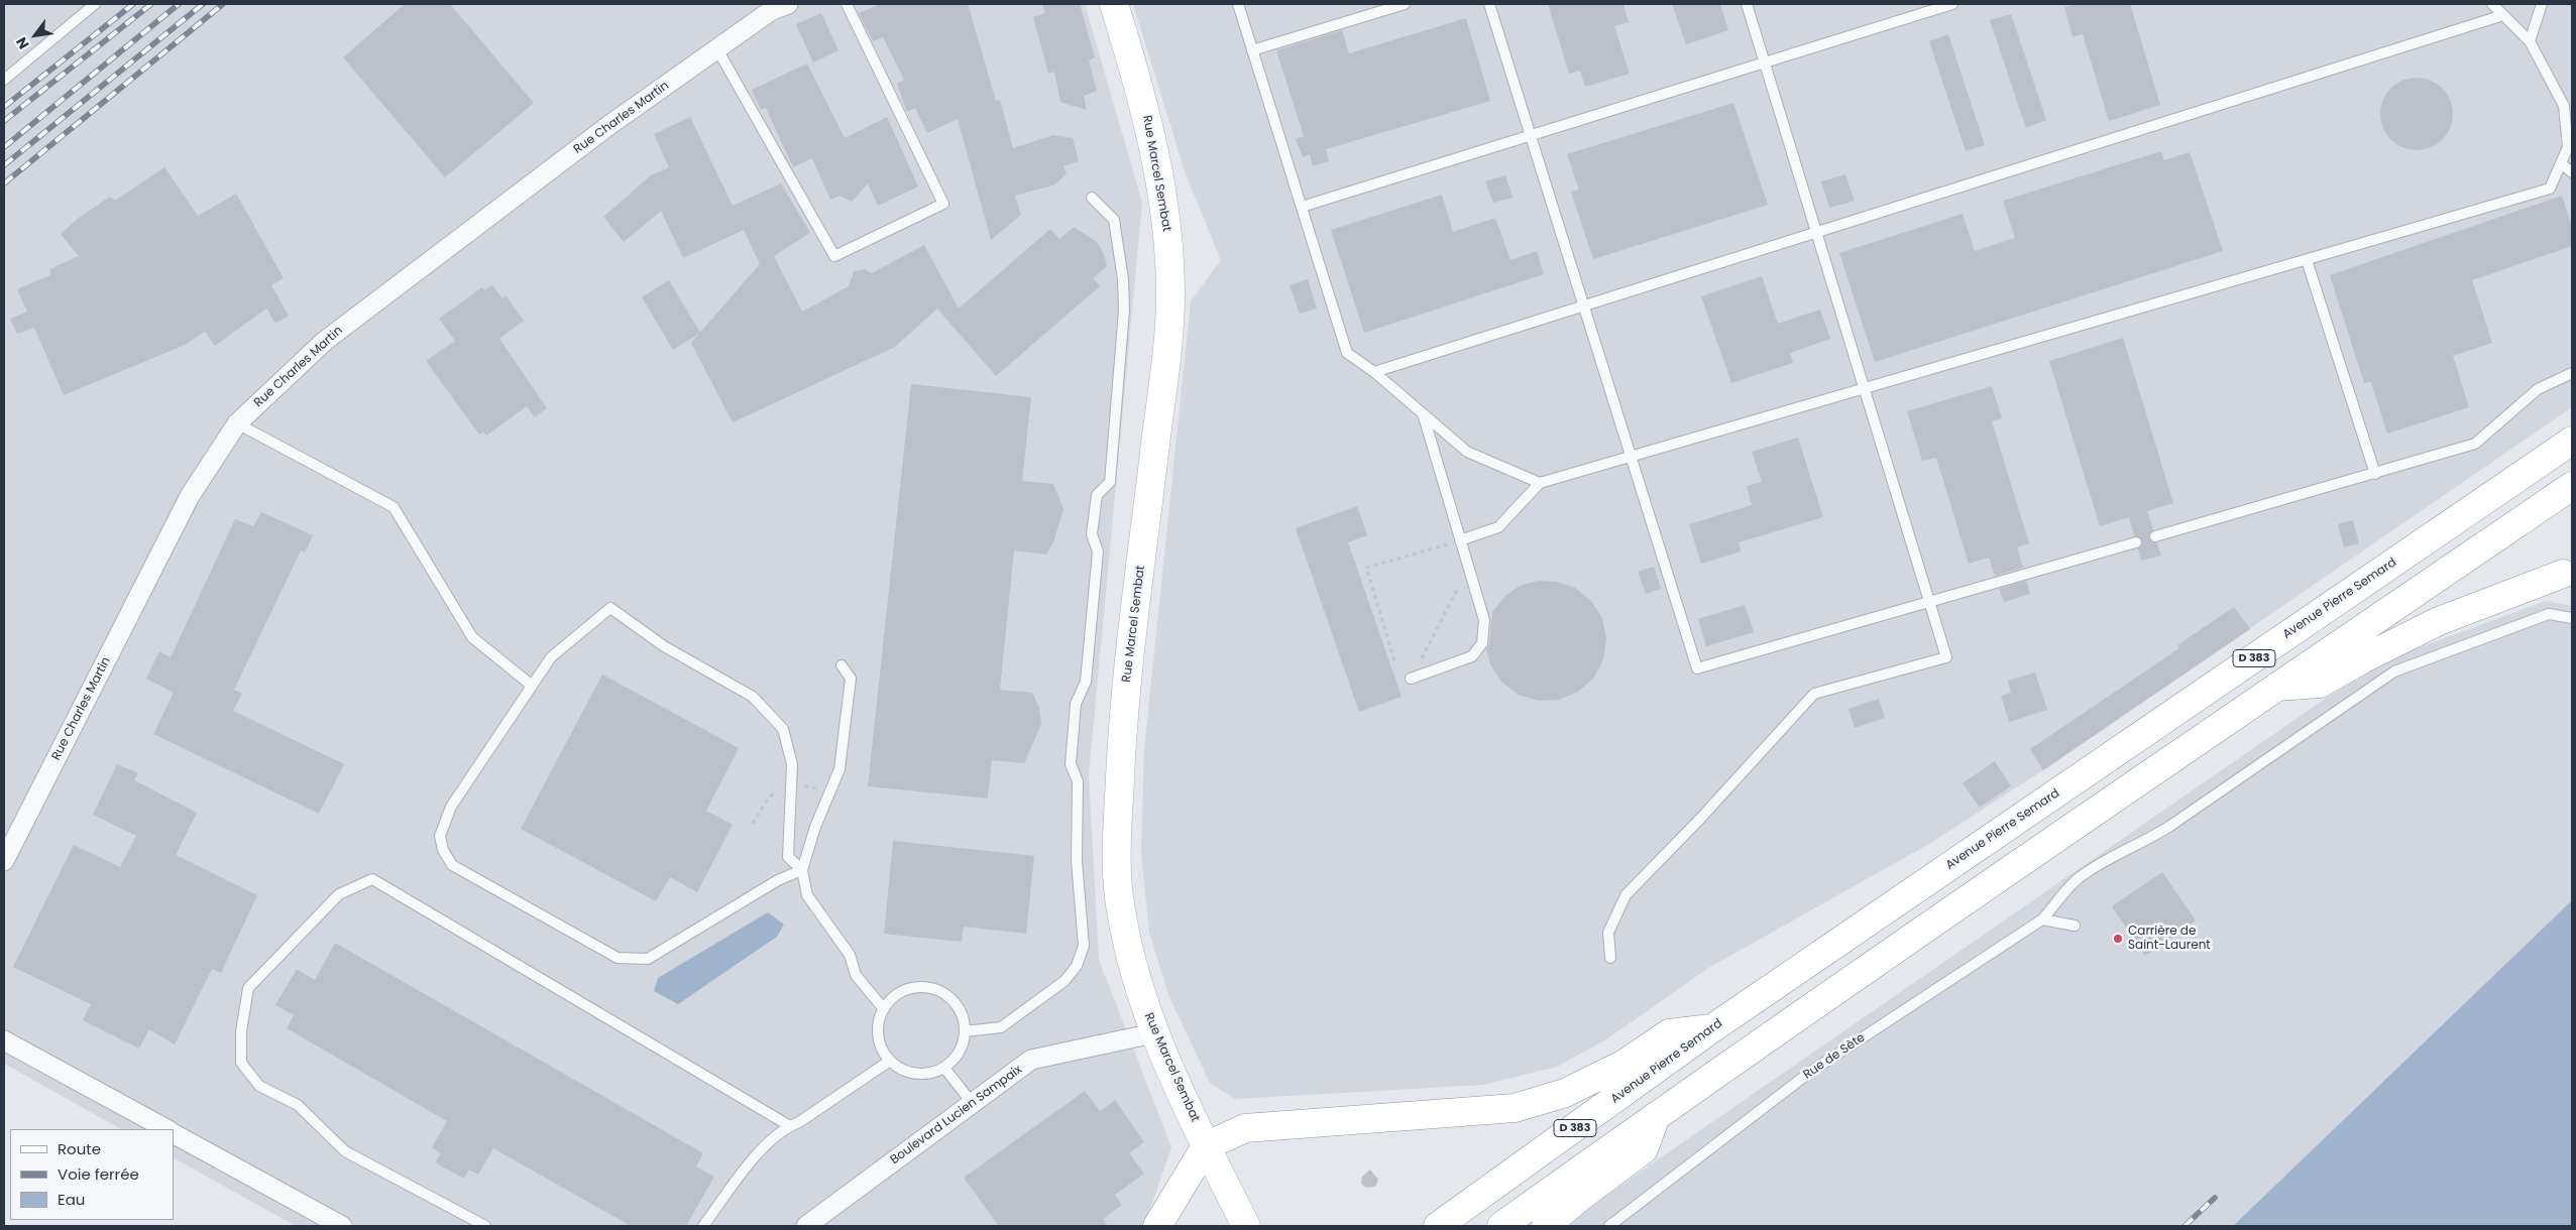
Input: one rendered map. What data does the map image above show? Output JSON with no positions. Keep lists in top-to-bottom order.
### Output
{
  "streets": {
    "main road": ["Rue Marcel Sembat", "Avenue Pierre Semard", "D 383"],
    "street": ["Rue Charles Martin", "Boulevard Lucien Sampaix"],
    "lane": ["Rue de Sète"]
  },
  "crossings": [
    ["Rue Marcel Sembat", "Boulevard Lucien Sampaix"]
  ],
  "places": ["Carrière de Saint-Laurent"],
  "legend": ["Route", "Voie ferrée", "Eau"],
  "north": "bottom left"
}
